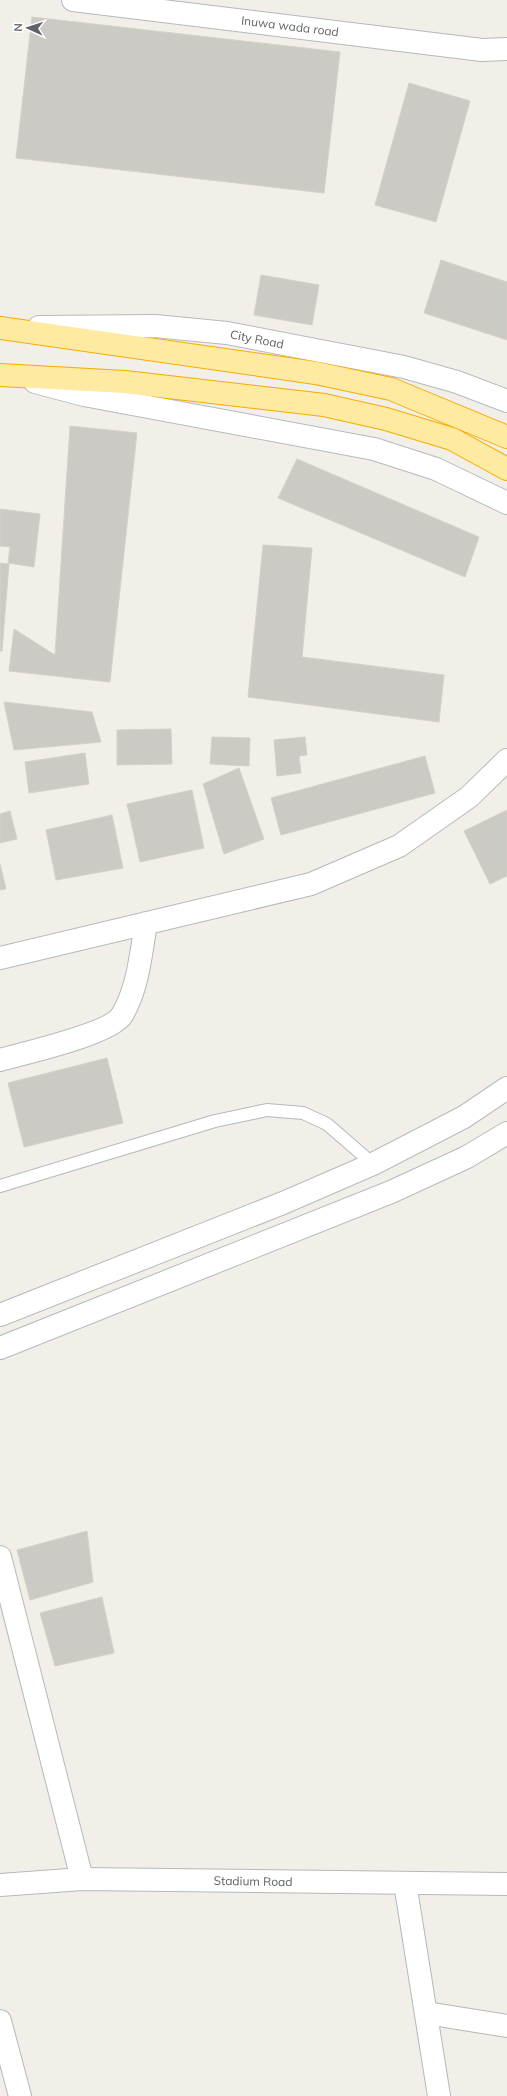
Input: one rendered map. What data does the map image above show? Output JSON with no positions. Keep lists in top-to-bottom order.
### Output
{
  "streets": {
    "highway": ["City Road"],
    "street": ["Inuwa wada road", "Stadium Road"]
  },
  "north": "left"
}
